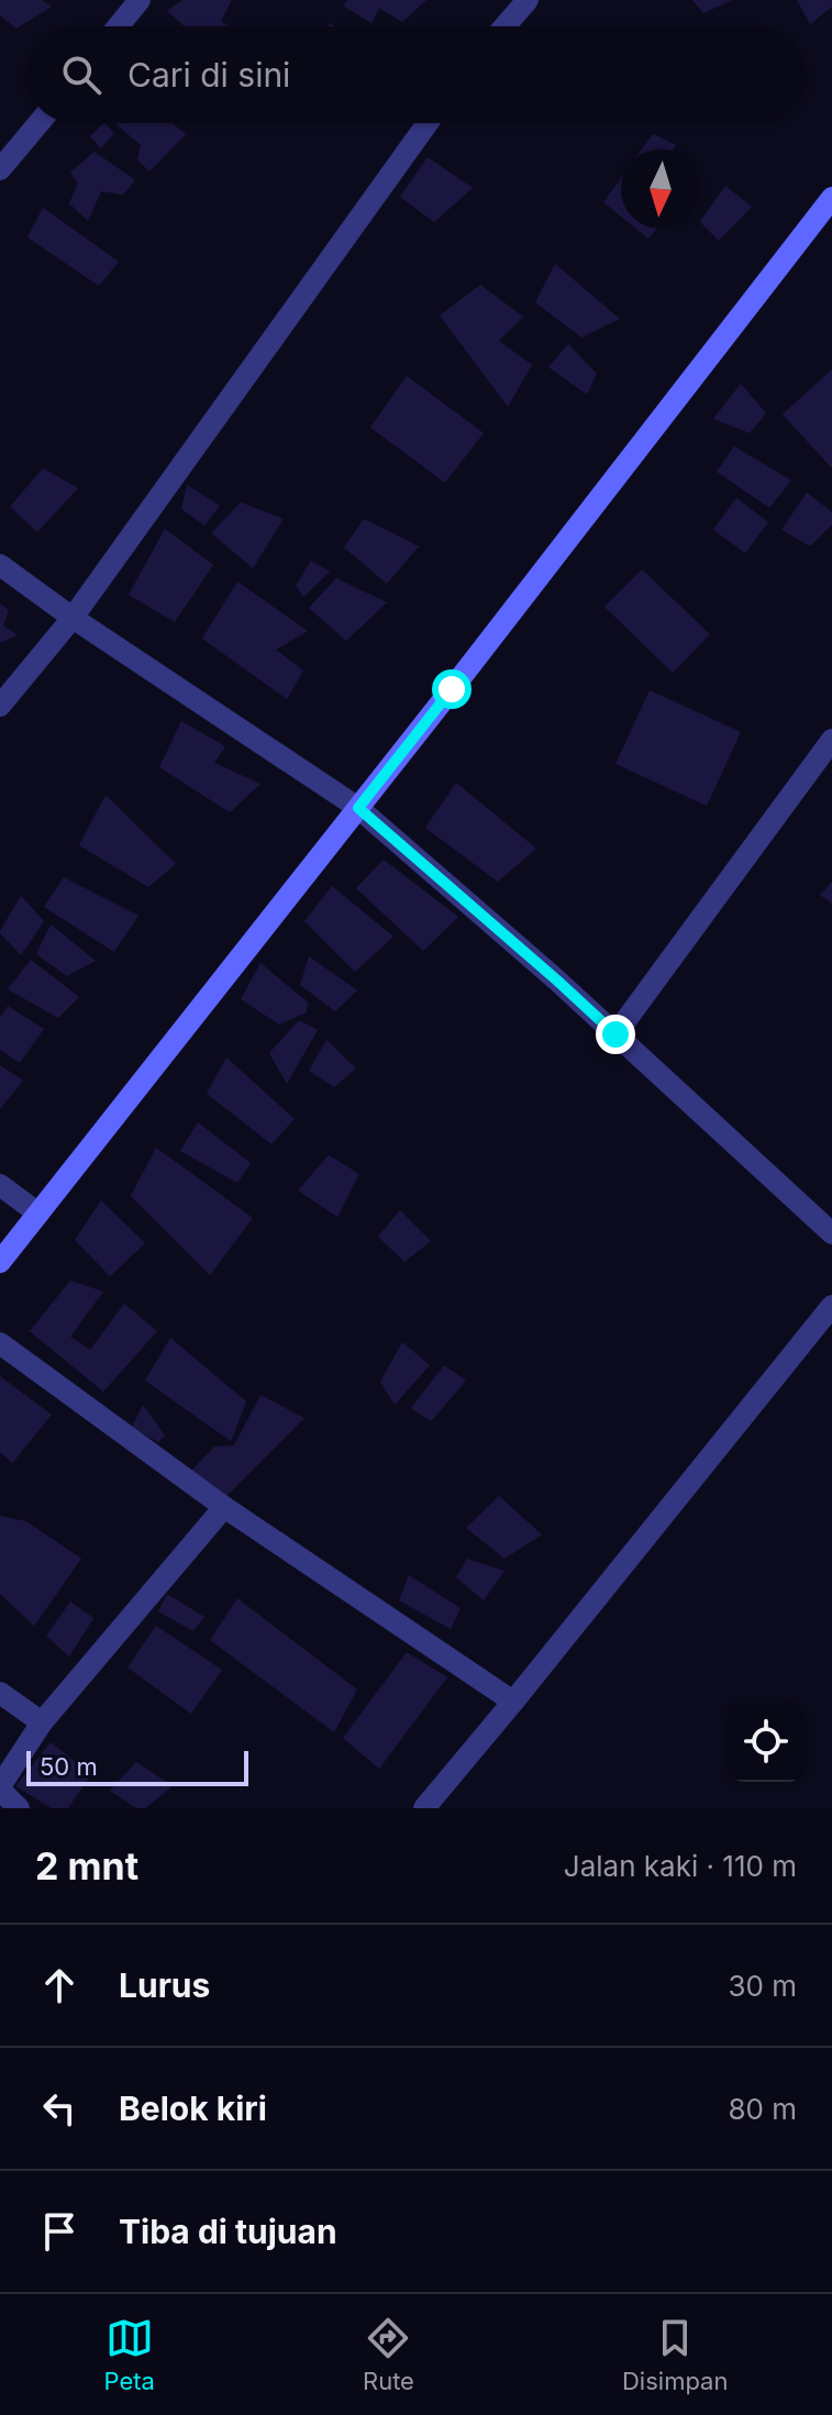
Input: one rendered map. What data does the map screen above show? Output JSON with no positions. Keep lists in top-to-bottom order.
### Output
{
  "scale_bar": "50 m",
  "north": "bottom",
  "page": {
    "search": "Cari di sini",
    "scale": "50 m",
    "heading": ["2 mnt", "Jalan kaki · 110 m"],
    "list": [
      ["Lurus", "30 m"],
      ["Belok kiri", "80 m"],
      "Tiba di tujuan"
    ],
    "nav": ["Peta", "Rute", "Disimpan"]
  }
}
